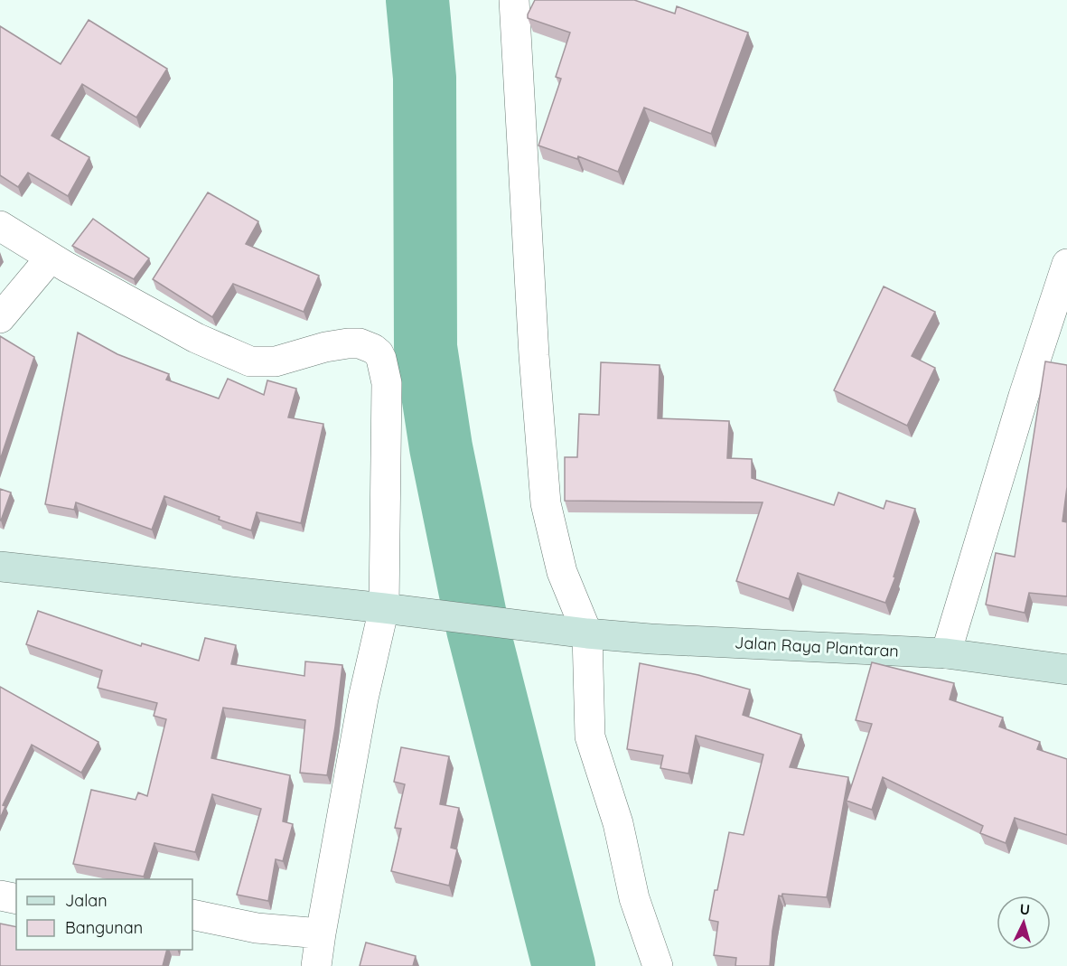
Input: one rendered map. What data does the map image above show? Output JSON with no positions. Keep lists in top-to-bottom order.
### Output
{
  "streets": {
    "main road": ["Jalan Raya Plantaran"]
  },
  "legend": ["Jalan", "Bangunan"],
  "north": "top"
}
